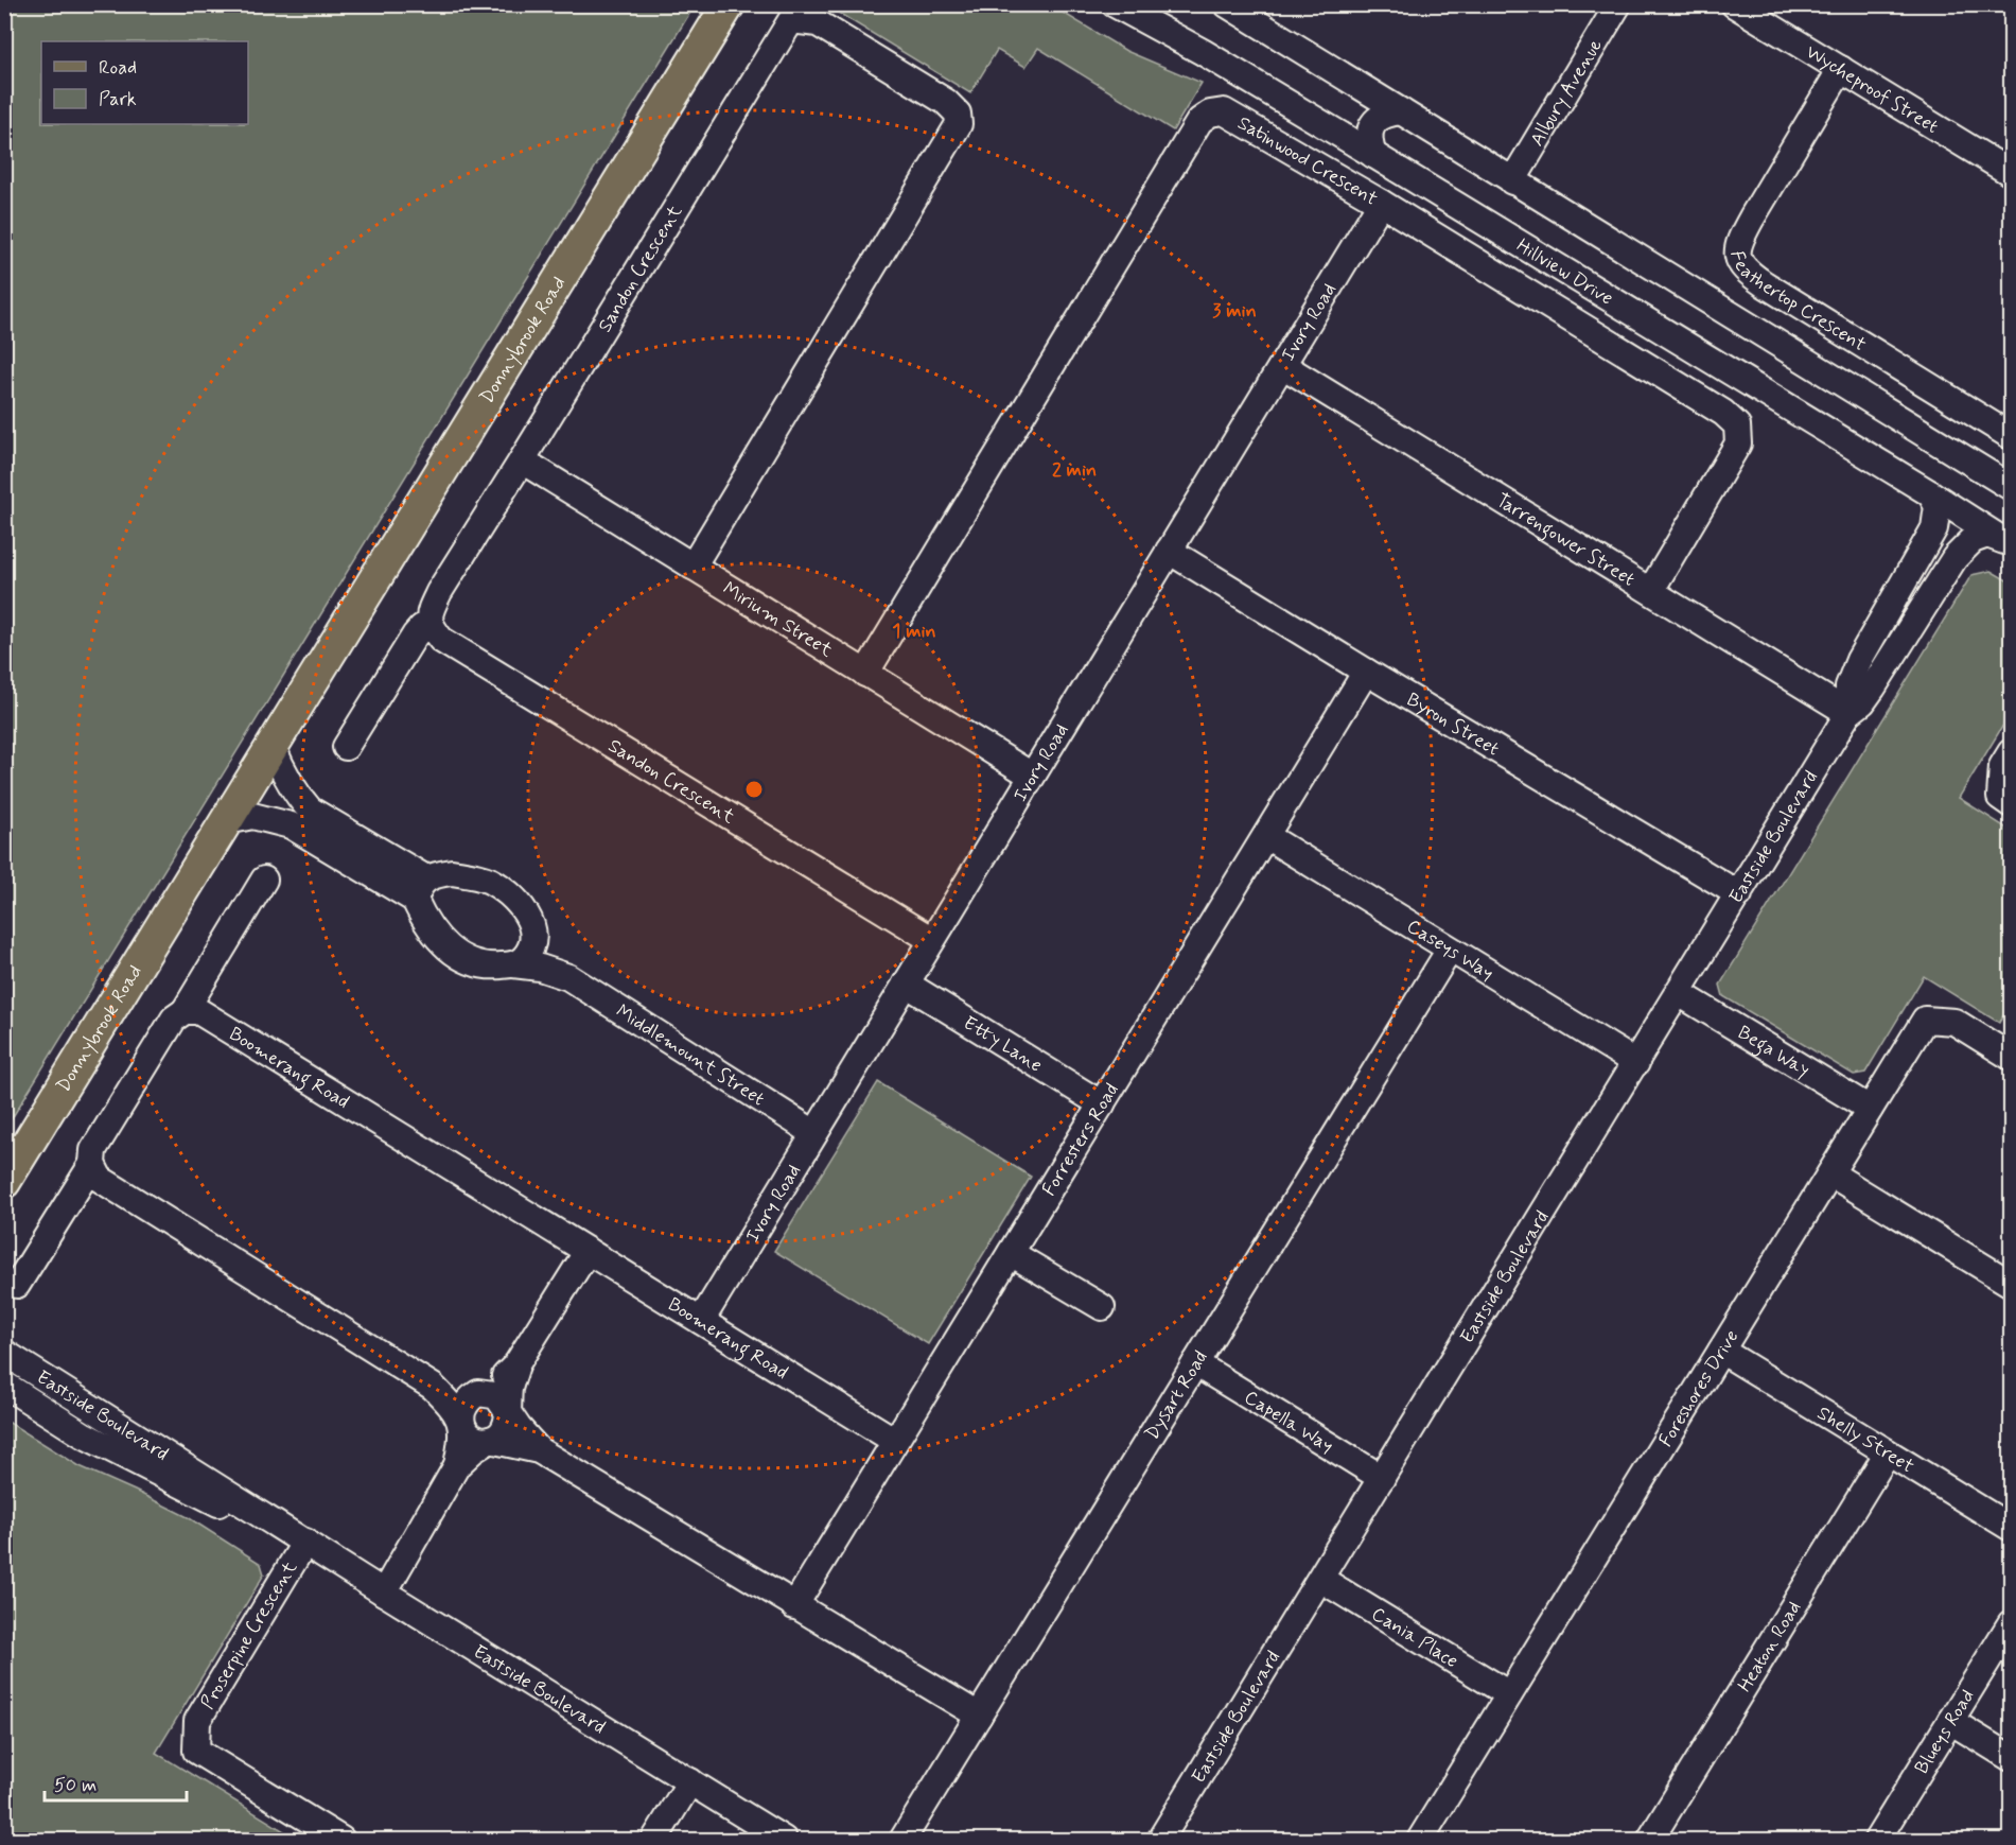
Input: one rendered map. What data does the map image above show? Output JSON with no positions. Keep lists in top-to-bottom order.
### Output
{
  "streets": {
    "main road": ["Donnybrook Road"],
    "street": [
      "Wycheproof Street",
      "Albury Avenue",
      "Satinwood Crescent",
      "Sandon Crescent",
      "Hillview Drive",
      "Feathertop Crescent",
      "Ivory Road",
      "Tarrengower Street",
      "Mirium Street",
      "Byron Street",
      "Eastside Boulevard",
      "Caseys Way",
      "Etty Lane",
      "Bega Way",
      "Middlemount Street",
      "Boomerang Road",
      "Forresters Road",
      "Foreshores Drive",
      "Dysart Road",
      "Capella Way",
      "Shelly Street",
      "Proserpine Crescent",
      "Cania Place",
      "Heaton Road",
      "Blueys Road"
    ]
  },
  "crossings": [
    ["Wycheproof Street", "Feathertop Crescent"],
    ["Satinwood Crescent", "Ivory Road"],
    ["Satinwood Crescent", "Tarrengower Street"],
    ["Satinwood Crescent", "Mirium Street"],
    ["Sandon Crescent", "Ivory Road"],
    ["Sandon Crescent", "Mirium Street"],
    ["Hillview Drive", "Eastside Boulevard"],
    ["Ivory Road", "Tarrengower Street"],
    ["Ivory Road", "Mirium Street"],
    ["Ivory Road", "Byron Street"],
    ["Ivory Road", "Etty Lane"],
    ["Ivory Road", "Middlemount Street"],
    ["Ivory Road", "Boomerang Road"],
    ["Tarrengower Street", "Eastside Boulevard"],
    ["Byron Street", "Eastside Boulevard"],
    ["Byron Street", "Forresters Road"],
    ["Eastside Boulevard", "Caseys Way"],
    ["Eastside Boulevard", "Bega Way"],
    ["Eastside Boulevard", "Capella Way"],
    ["Eastside Boulevard", "Proserpine Crescent"],
    ["Eastside Boulevard", "Cania Place"],
    ["Caseys Way", "Forresters Road"],
    ["Caseys Way", "Dysart Road"],
    ["Etty Lane", "Forresters Road"],
    ["Bega Way", "Foreshores Drive"],
    ["Boomerang Road", "Forresters Road"],
    ["Foreshores Drive", "Shelly Street"],
    ["Foreshores Drive", "Cania Place"],
    ["Dysart Road", "Capella Way"],
    ["Shelly Street", "Heaton Road"]
  ],
  "legend": ["Road", "Park"],
  "scale_bar": "50 m",
  "rings": ["3 min", "2 min", "1 min"]
}
